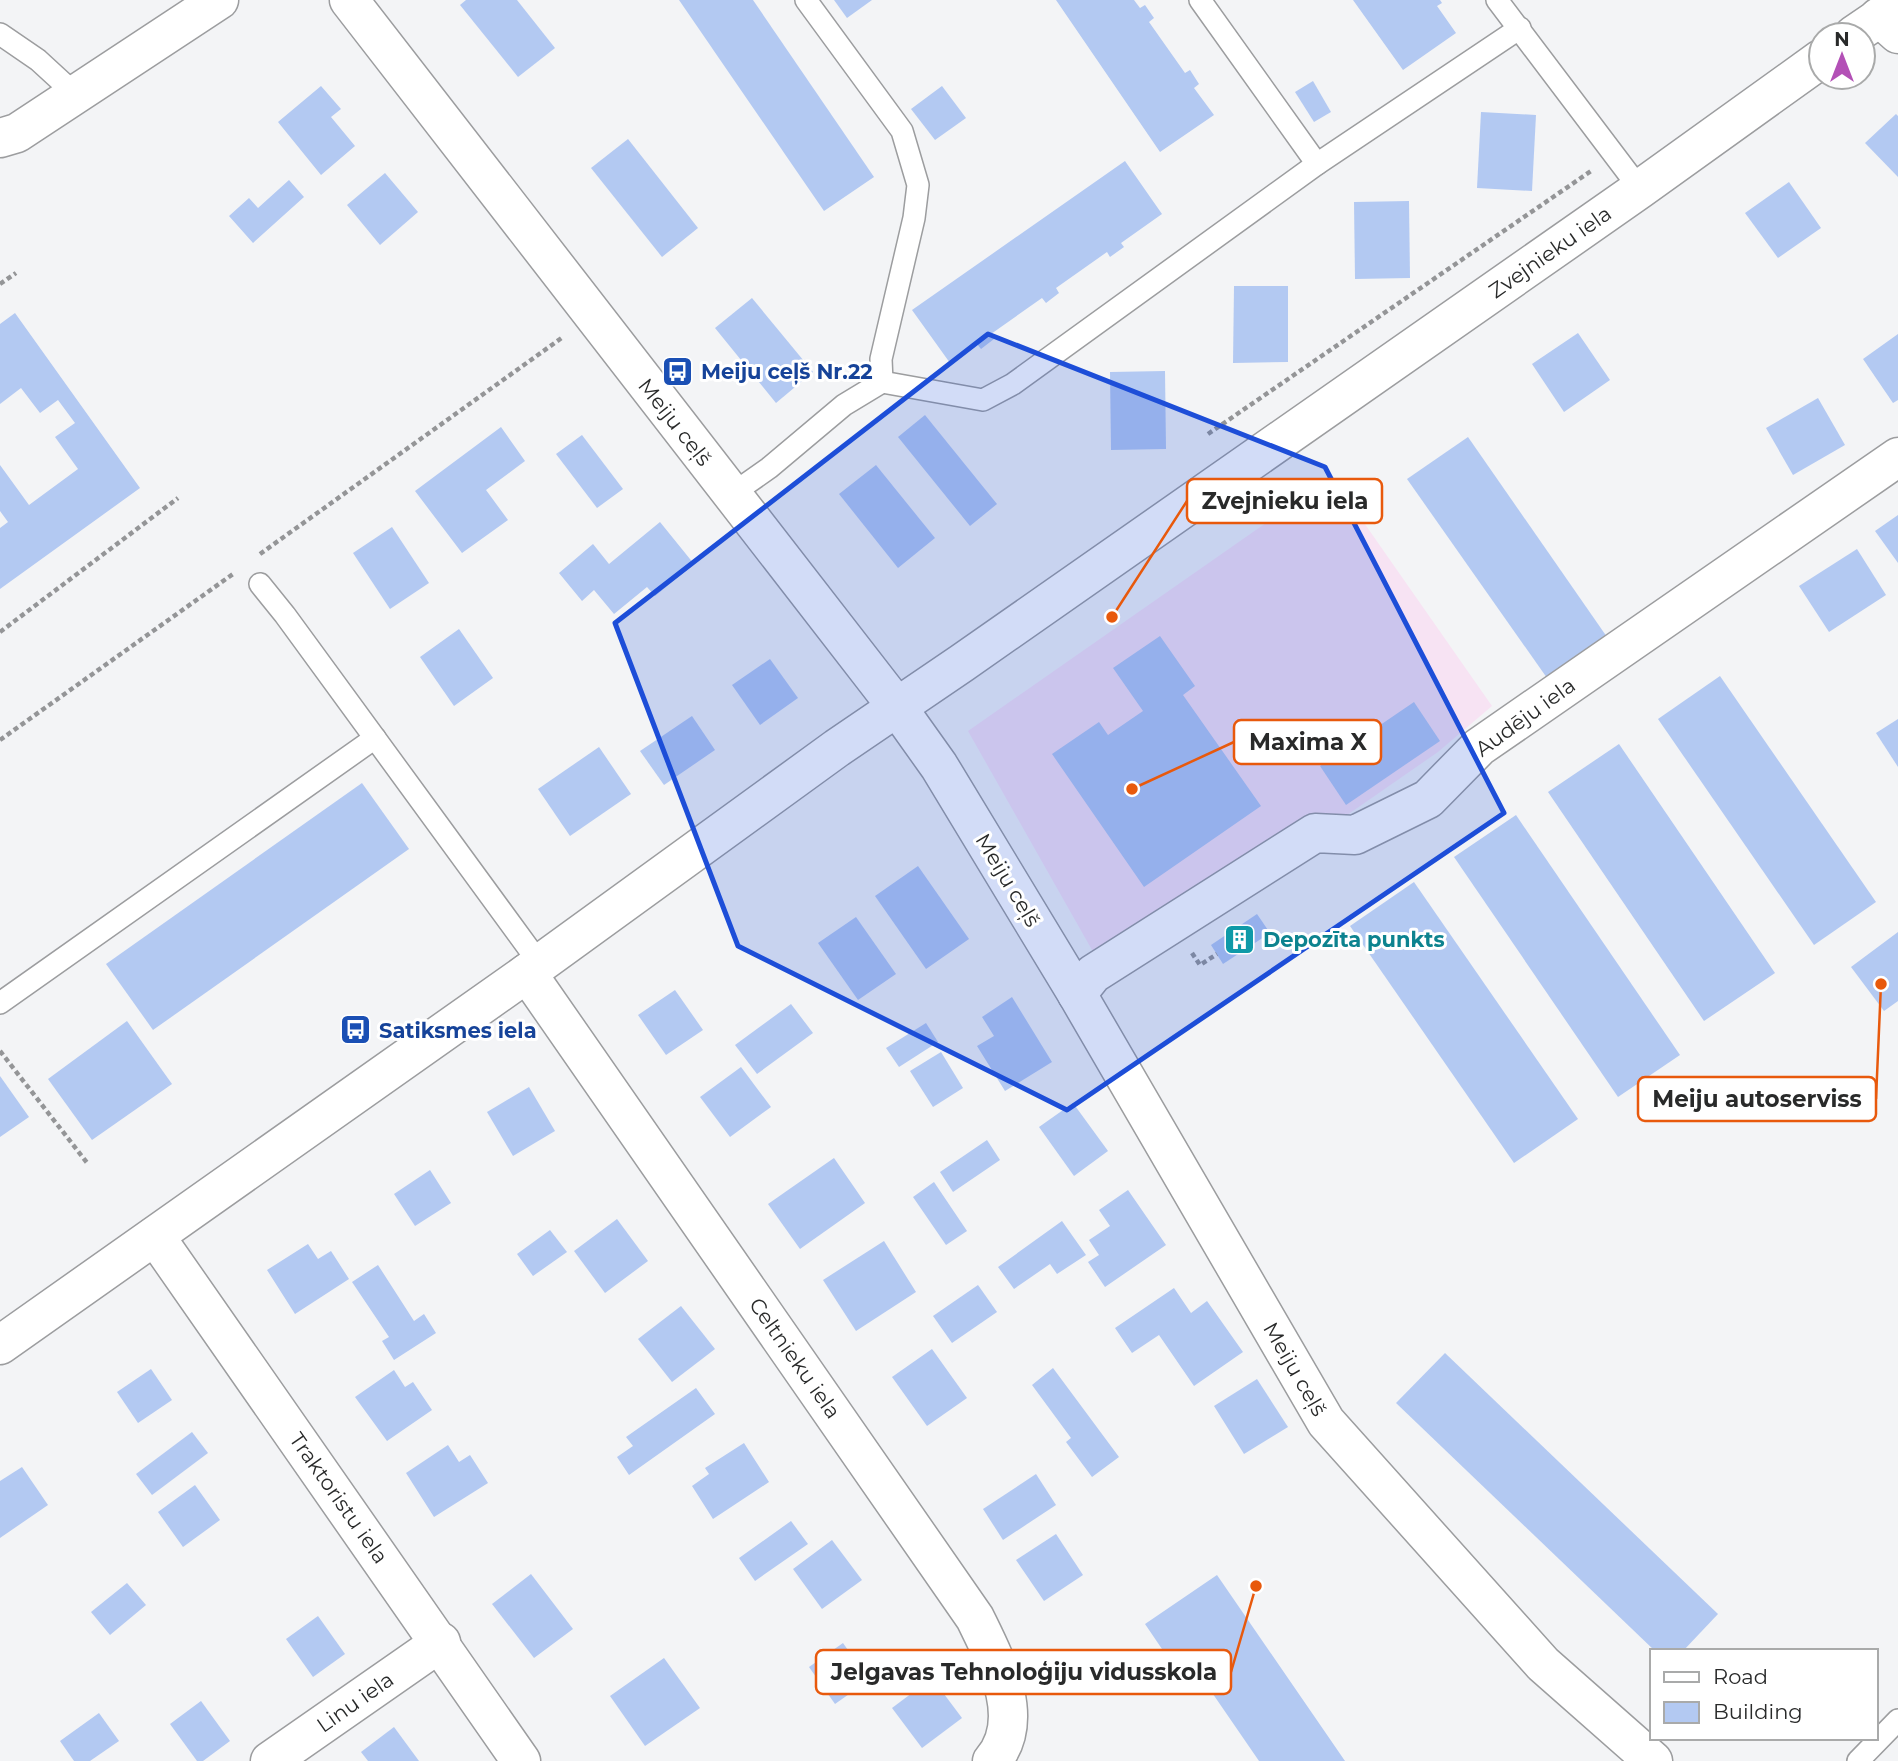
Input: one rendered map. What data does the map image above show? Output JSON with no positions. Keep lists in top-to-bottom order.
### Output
{
  "streets": {
    "street": [
      "Zvejnieku iela",
      "Meiju ceļš",
      "Audēju iela",
      "Celtnieku iela",
      "Traktoristu iela",
      "Linu iela"
    ]
  },
  "crossings": [
    ["Zvejnieku iela", "Meiju ceļš"],
    ["Meiju ceļš", "Audēju iela"],
    ["Traktoristu iela", "Linu iela"]
  ],
  "places": {
    "bus stop": ["Meiju ceļš Nr.22", "Satiksmes iela"],
    "other": [
      "Zvejnieku iela",
      "Maxima X",
      "Meiju autoserviss",
      "Jelgavas Tehnoloģiju vidusskola"
    ],
    "building": ["Depozīta punkts"]
  },
  "legend": ["Road", "Building"],
  "north": "top"
}
